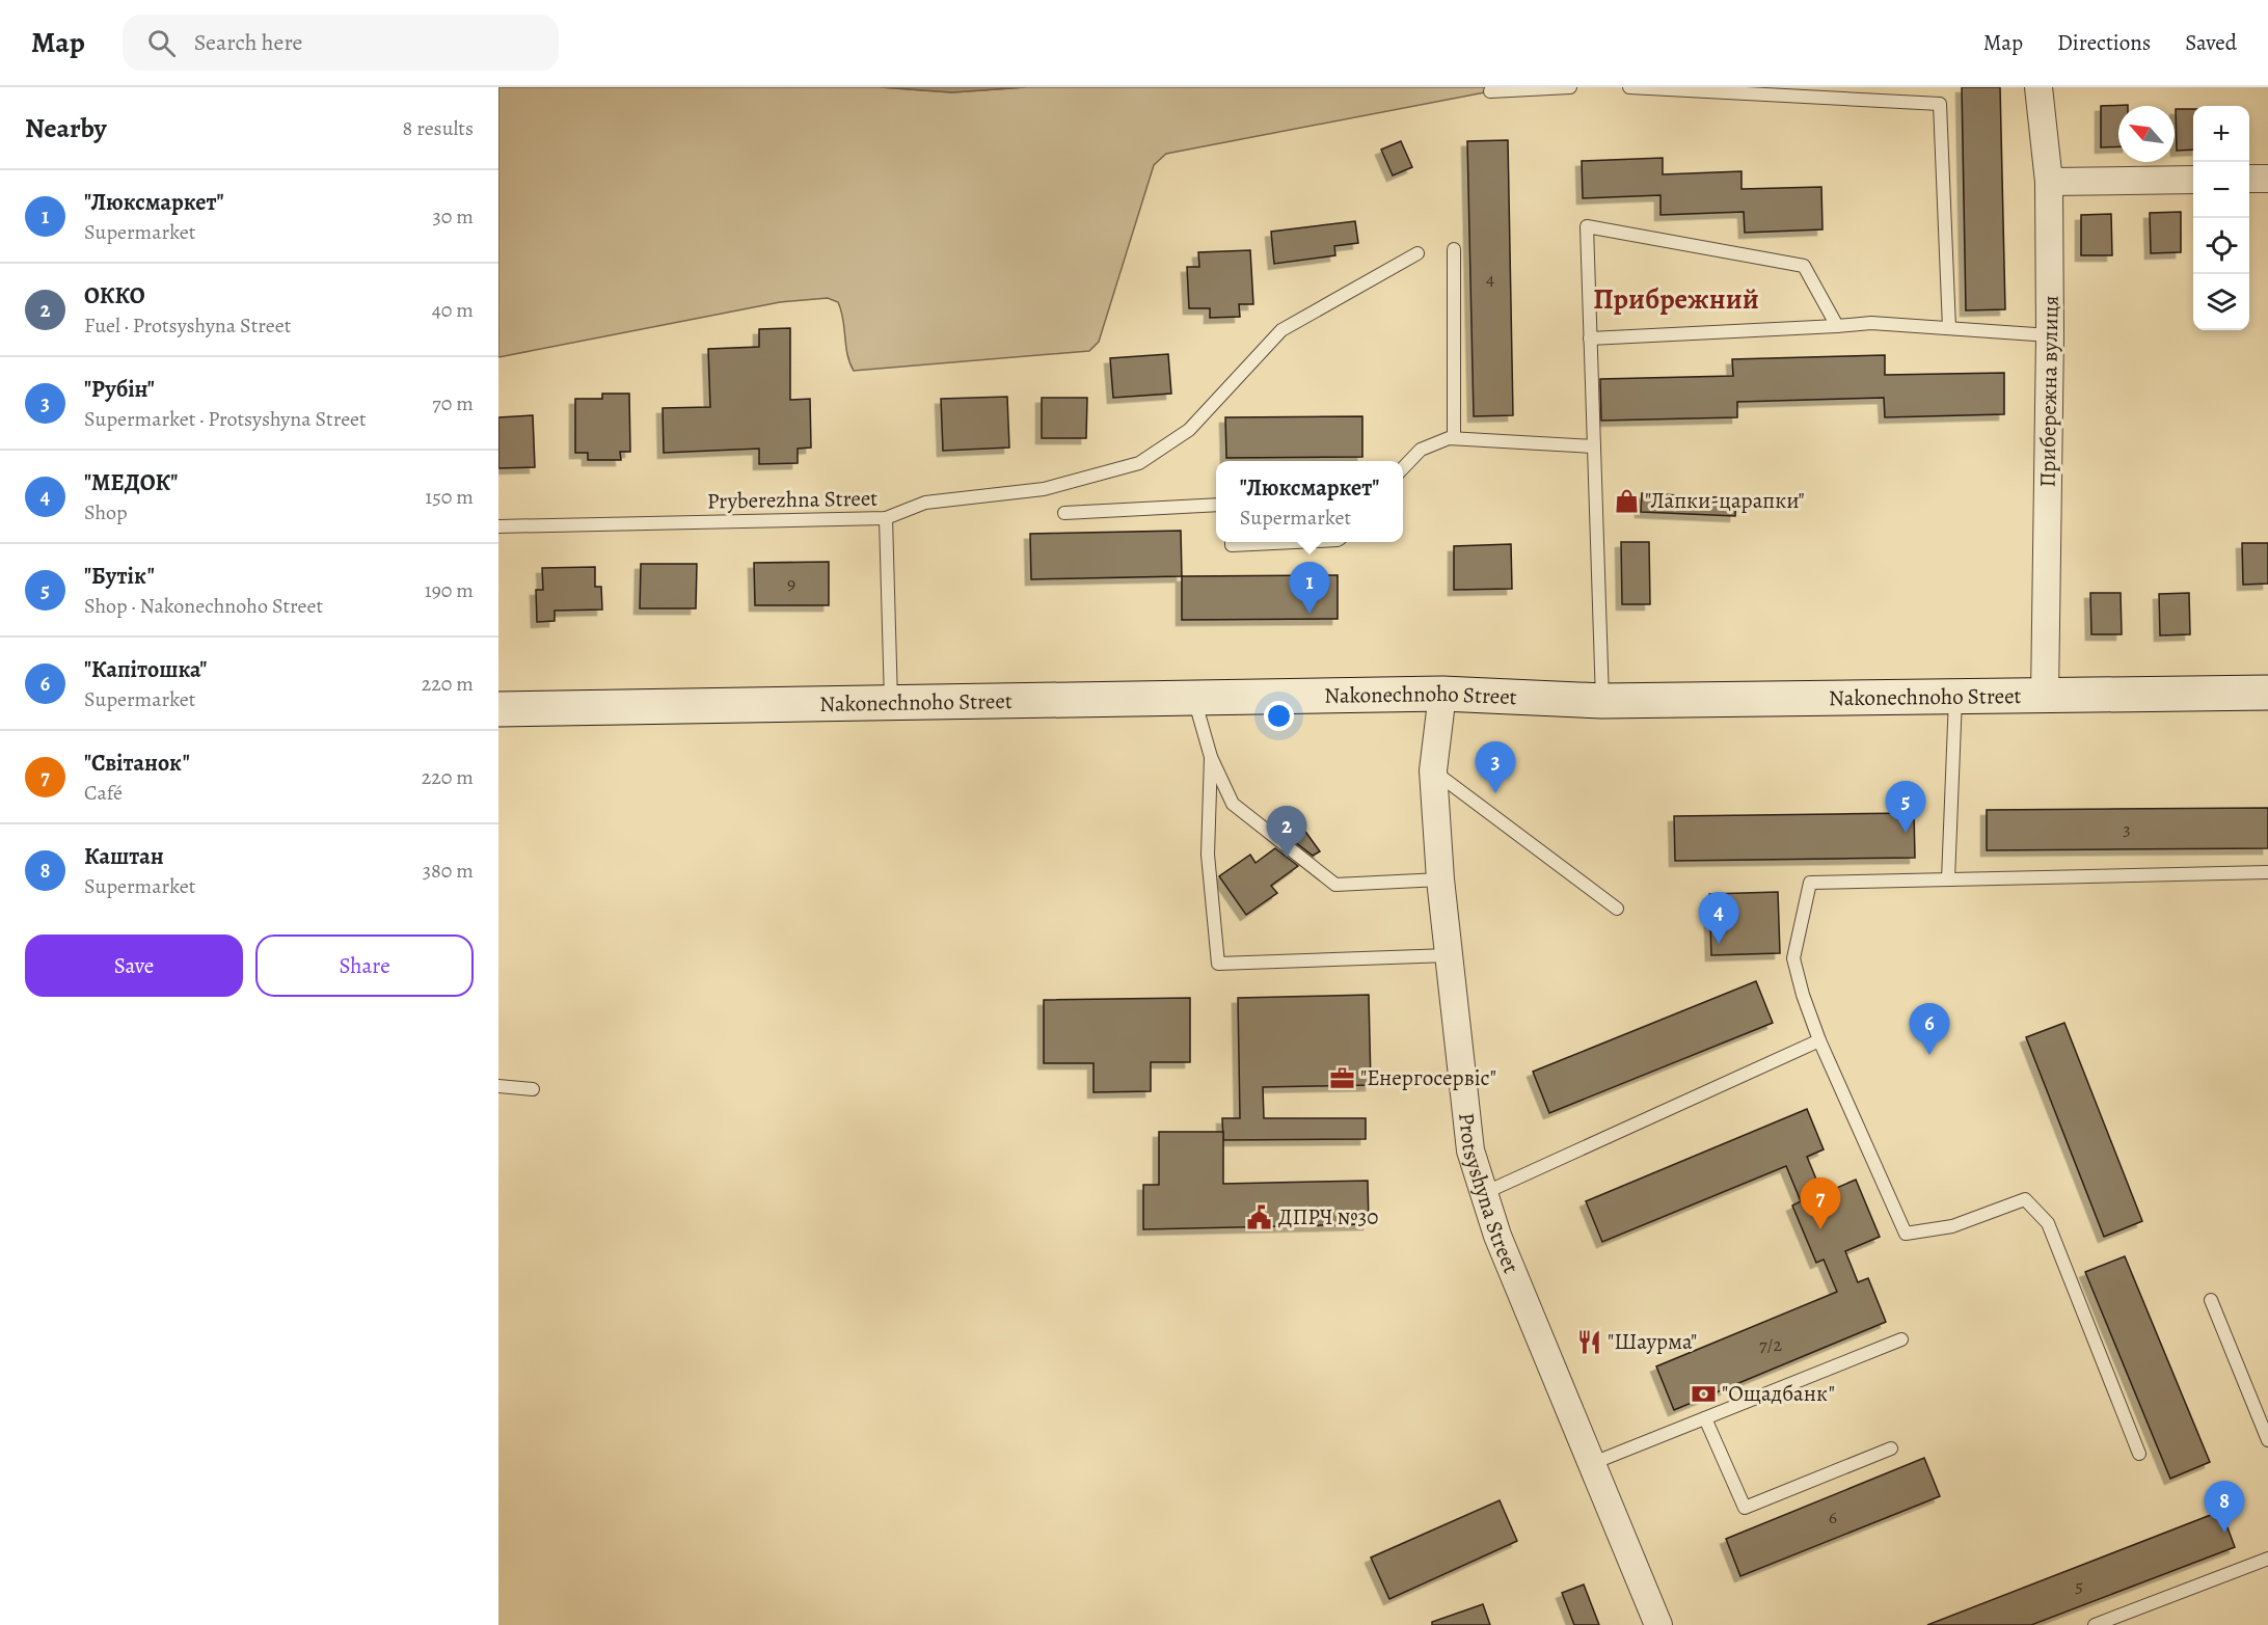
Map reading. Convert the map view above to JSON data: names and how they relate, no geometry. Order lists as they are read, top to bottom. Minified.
{"streets":{"street":["Прибережна вулиця","Nakonechnoho Street","Protsyshyna Street"],"lane":["Pryberezhna Street"]},"crossings":[["Прибережна вулиця","Nakonechnoho Street"],["Nakonechnoho Street","Protsyshyna Street"]],"districts":["Прибрежний"],"places":{"shop":["\"Лапки-царапки\""],"office":["\"Енергосервіс\""],"public building":["ДПРЧ №30"],"restaurant":["\"Шаурма\""],"bank":["\"Ощадбанк\""]},"house_numbers":["4","9","3","7/2","6","5"],"north":"top left","page":{"header":"Map","search":"Search here","nav":["Map","Directions","Saved"],"heading":["Nearby","8 results"],"map_buttons":["+","−"],"list":[{"mark":"1","name":"\"Люксмаркет\"","note":"Supermarket","value":"30 m"},{"mark":"2","name":"ОККО","note":"Fuel · Protsyshyna Street","value":"40 m"},{"mark":"3","name":"\"Рубін\"","note":"Supermarket · Protsyshyna Street","value":"70 m"},{"mark":"4","name":"\"МЕДОК\"","note":"Shop","value":"150 m"},{"mark":"5","name":"\"Бутік\"","note":"Shop · Nakonechnoho Street","value":"190 m"},{"mark":"6","name":"\"Капітошка\"","note":"Supermarket","value":"220 m"},{"mark":"7","name":"\"Світанок\"","note":"Café","value":"220 m"},{"mark":"8","name":"Каштан","note":"Supermarket","value":"380 m"}],"popup":["\"Люксмаркет\"","Supermarket"],"pins":["1","3","5","2","4","6","7","8"],"buttons":["Save","Share"]}}
